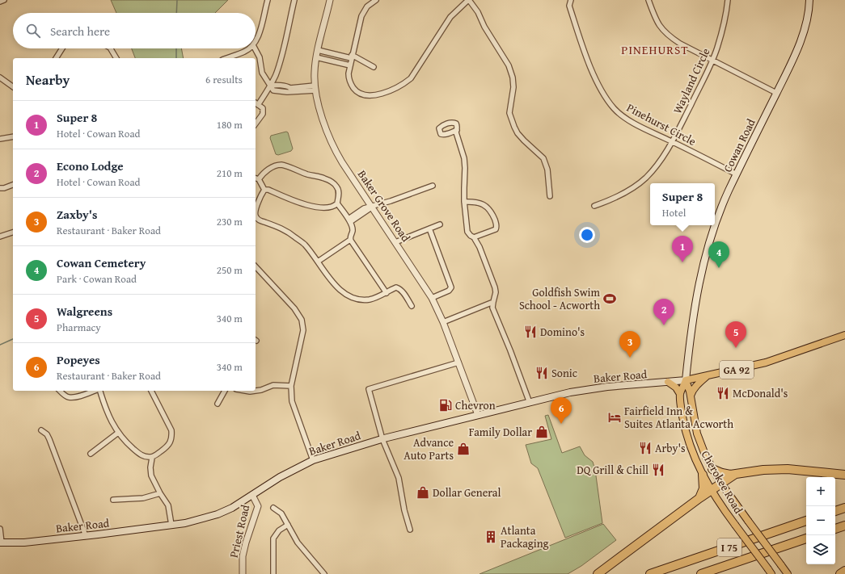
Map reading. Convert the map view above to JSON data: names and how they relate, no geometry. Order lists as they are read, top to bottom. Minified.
{"streets":{"highway":["I 75"],"main road":["Cowan Road","GA 92","Baker Road","Cherokee Road"],"street":["Wayland Circle","Pinehurst Circle","Baker Grove Road","Priest Road"]},"crossings":[["Wayland Circle","Pinehurst Circle"],["Pinehurst Circle","Cowan Road"],["Cowan Road","GA 92"],["Cowan Road","Baker Road"],["Cowan Road","Cherokee Road"],["Baker Grove Road","Baker Road"],["GA 92","Baker Road"],["GA 92","Cherokee Road"],["Baker Road","Cherokee Road"],["Baker Road","Priest Road"]],"districts":["PINEHURST"],"places":{"sports":["Goldfish Swim School - Acworth"],"restaurant":["Domino's","Sonic","McDonald's","Arby's","DQ Grill & Chill"],"fuel station":["Chevron"],"hotel":["Fairfield Inn & Suites Atlanta Acworth"],"shop":["Family Dollar","Advance Auto Parts","Dollar General"],"building":["Atlanta Packaging"]},"page":{"search":"Search here","heading":["Nearby","6 results"],"list":[{"mark":"1","name":"Super 8","note":"Hotel · Cowan Road","value":"180 m"},{"mark":"2","name":"Econo Lodge","note":"Hotel · Cowan Road","value":"210 m"},{"mark":"3","name":"Zaxby's","note":"Restaurant · Baker Road","value":"230 m"},{"mark":"4","name":"Cowan Cemetery","note":"Park · Cowan Road","value":"250 m"},{"mark":"5","name":"Walgreens","note":"Pharmacy","value":"340 m"},{"mark":"6","name":"Popeyes","note":"Restaurant · Baker Road","value":"340 m"}],"popup":["Super 8","Hotel"],"pins":["1","4","2","5","3","6"],"map_buttons":["+","−"]}}
